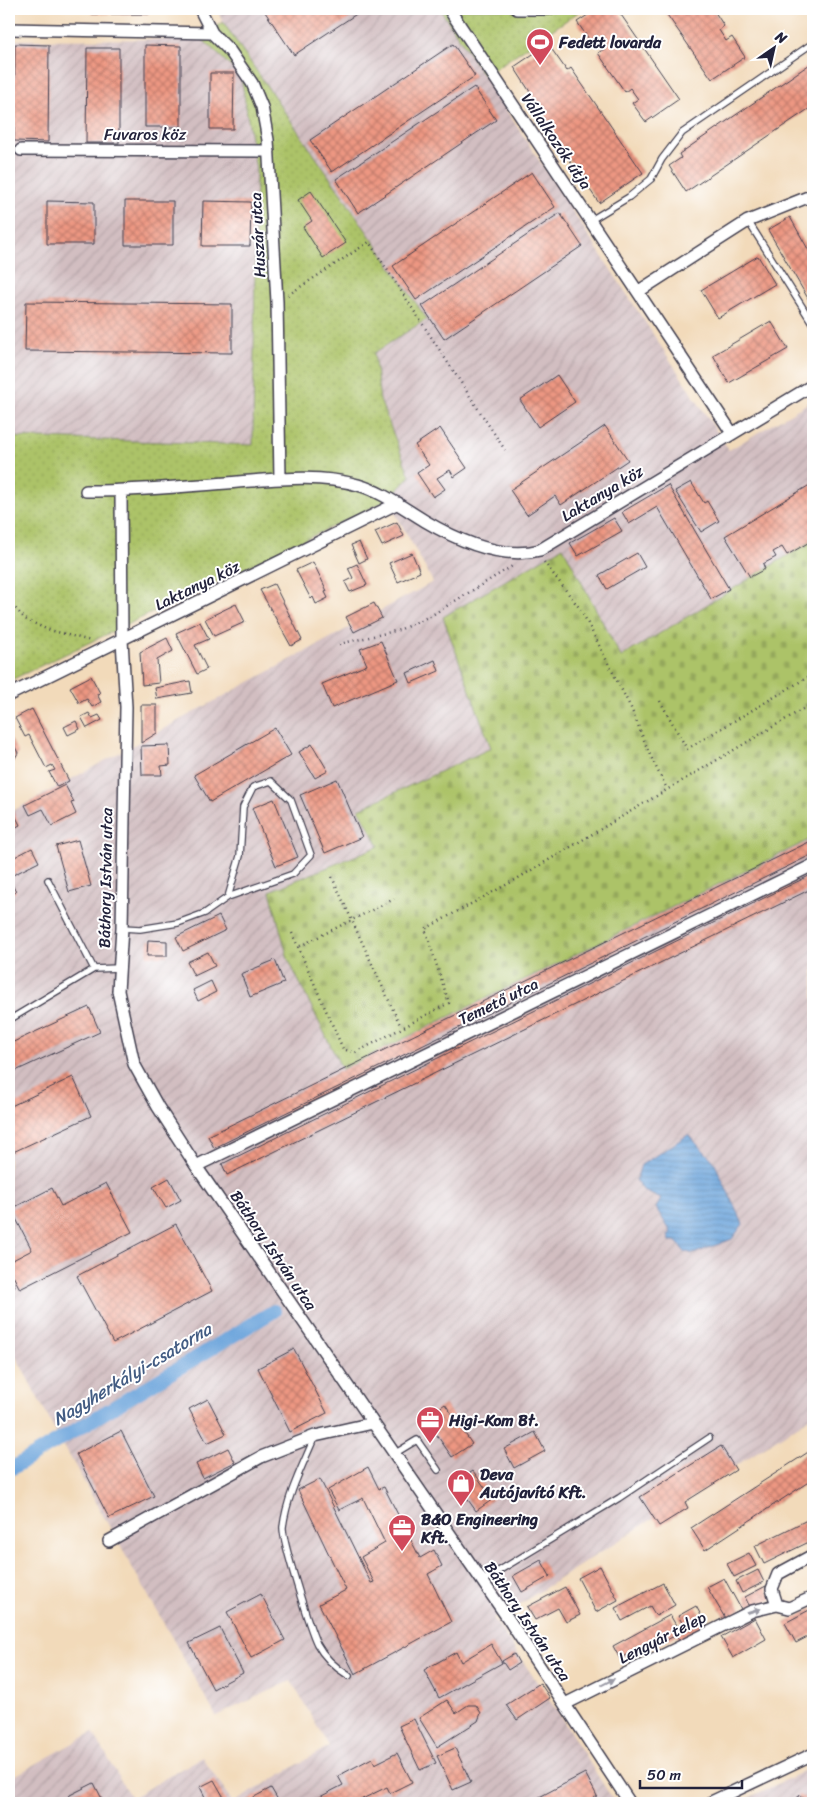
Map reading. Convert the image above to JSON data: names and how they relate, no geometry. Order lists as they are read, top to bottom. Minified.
{"streets":{"street":["Fuvaros köz","Vállalkozók útja","Huszár utca","Laktanya köz","Báthory István utca","Temető utca","Lengyár telep"]},"crossings":[["Fuvaros köz","Huszár utca"],["Vállalkozók útja","Laktanya köz"],["Huszár utca","Laktanya köz"],["Laktanya köz","Báthory István utca"],["Báthory István utca","Temető utca"],["Báthory István utca","Lengyár telep"]],"one_way":["Lengyár telep"],"water":["Nagyherkályi-csatorna"],"places":{"sports":["Fedett lovarda"],"office":["Higi-Kom Bt.","B&O Engineering Kft."],"shop":["Deva Autójavító Kft."]},"scale_bar":"50 m","north":"top right"}
